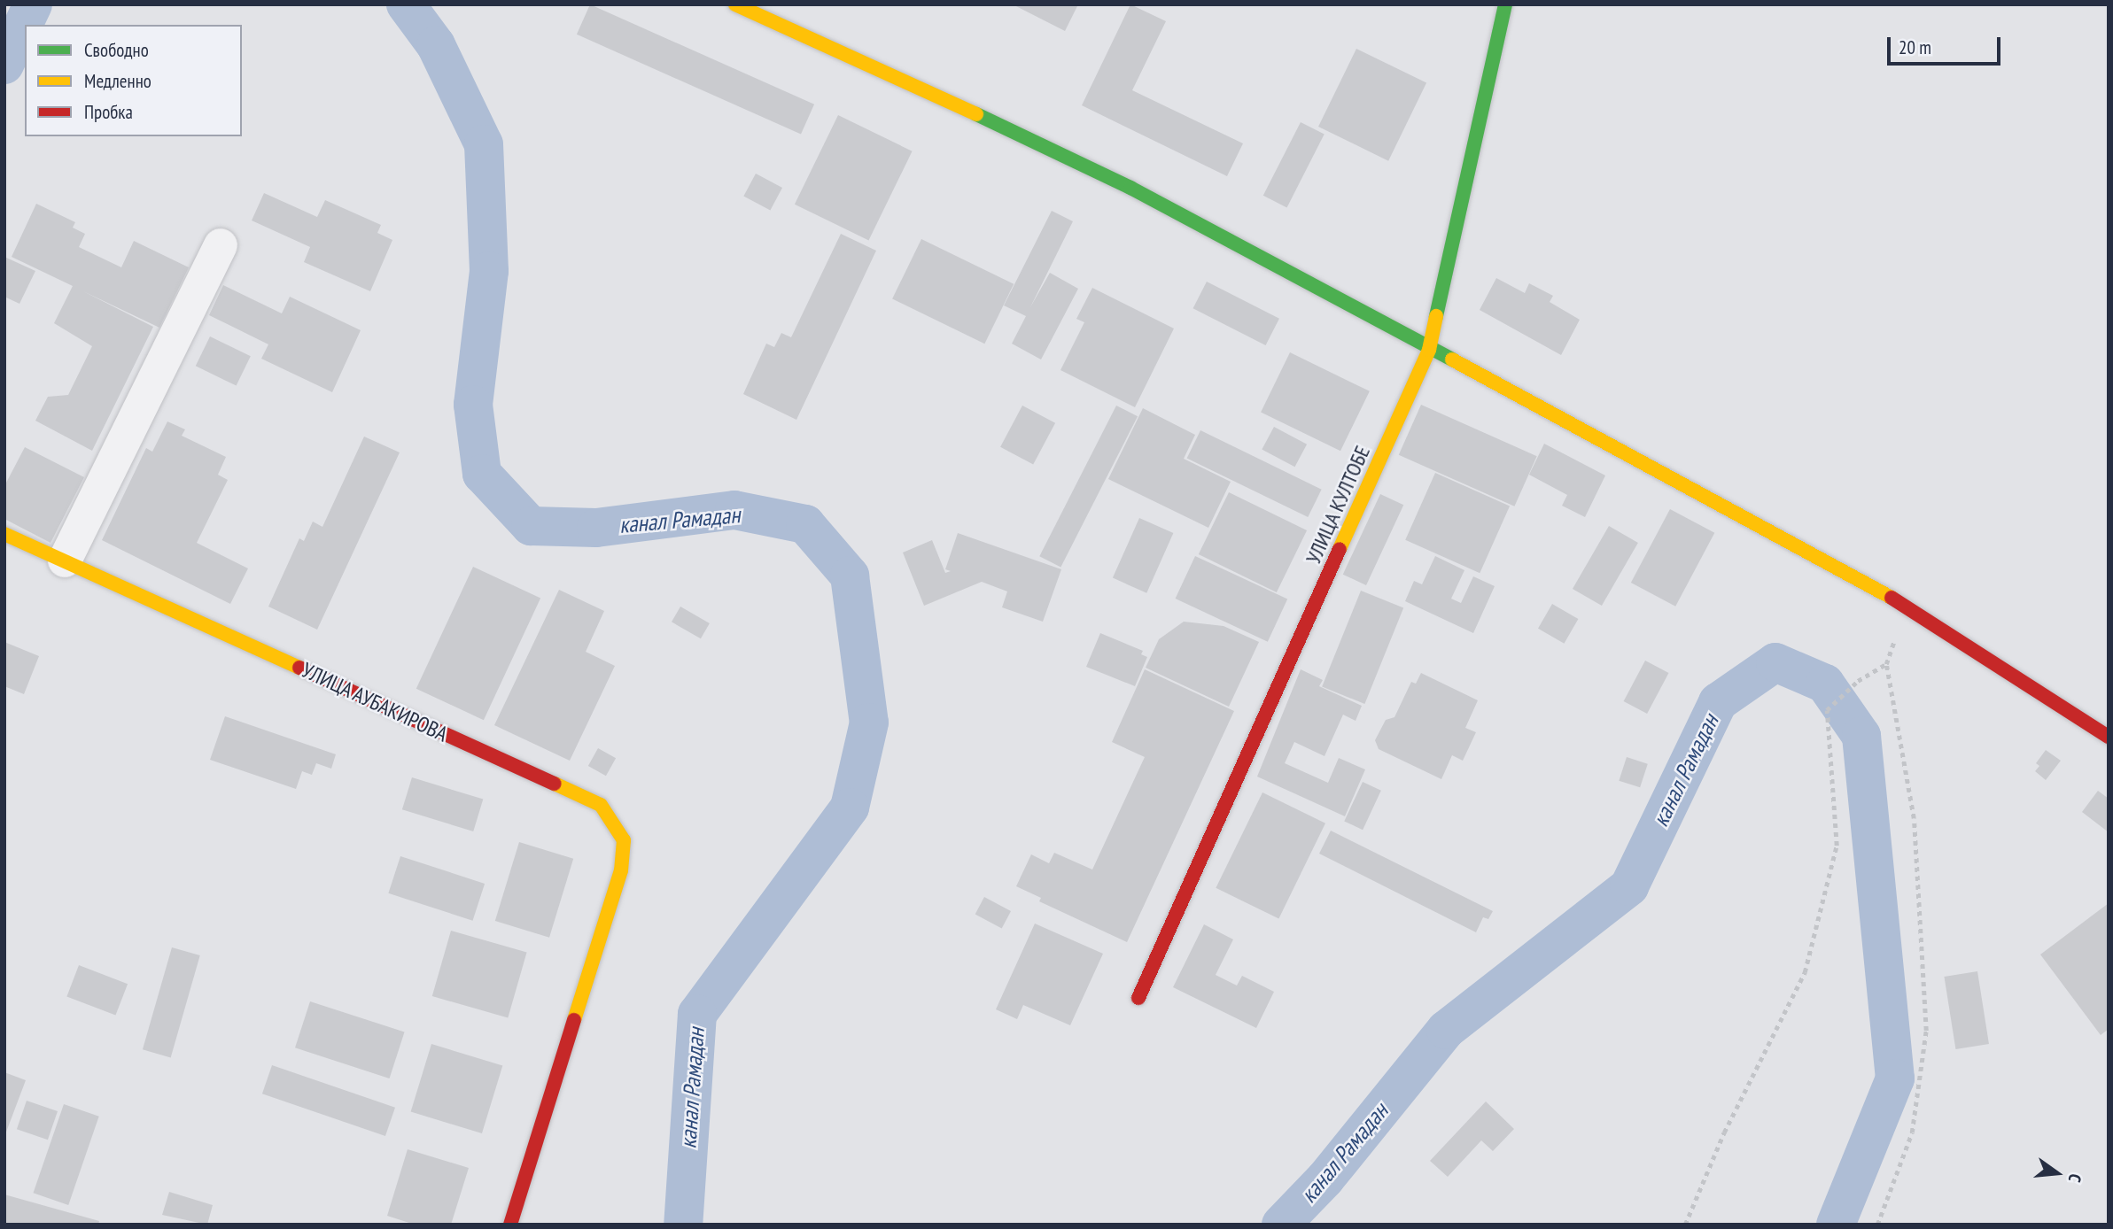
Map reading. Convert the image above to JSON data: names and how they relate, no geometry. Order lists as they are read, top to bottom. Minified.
{"streets":{"street":["УЛИЦА КУЛТОБЕ","УЛИЦА АУБАКИРОВА"]},"water":["канал Рамадан"],"legend":["Свободно","Медленно","Пробка"],"scale_bar":"20 m","north":"right"}
